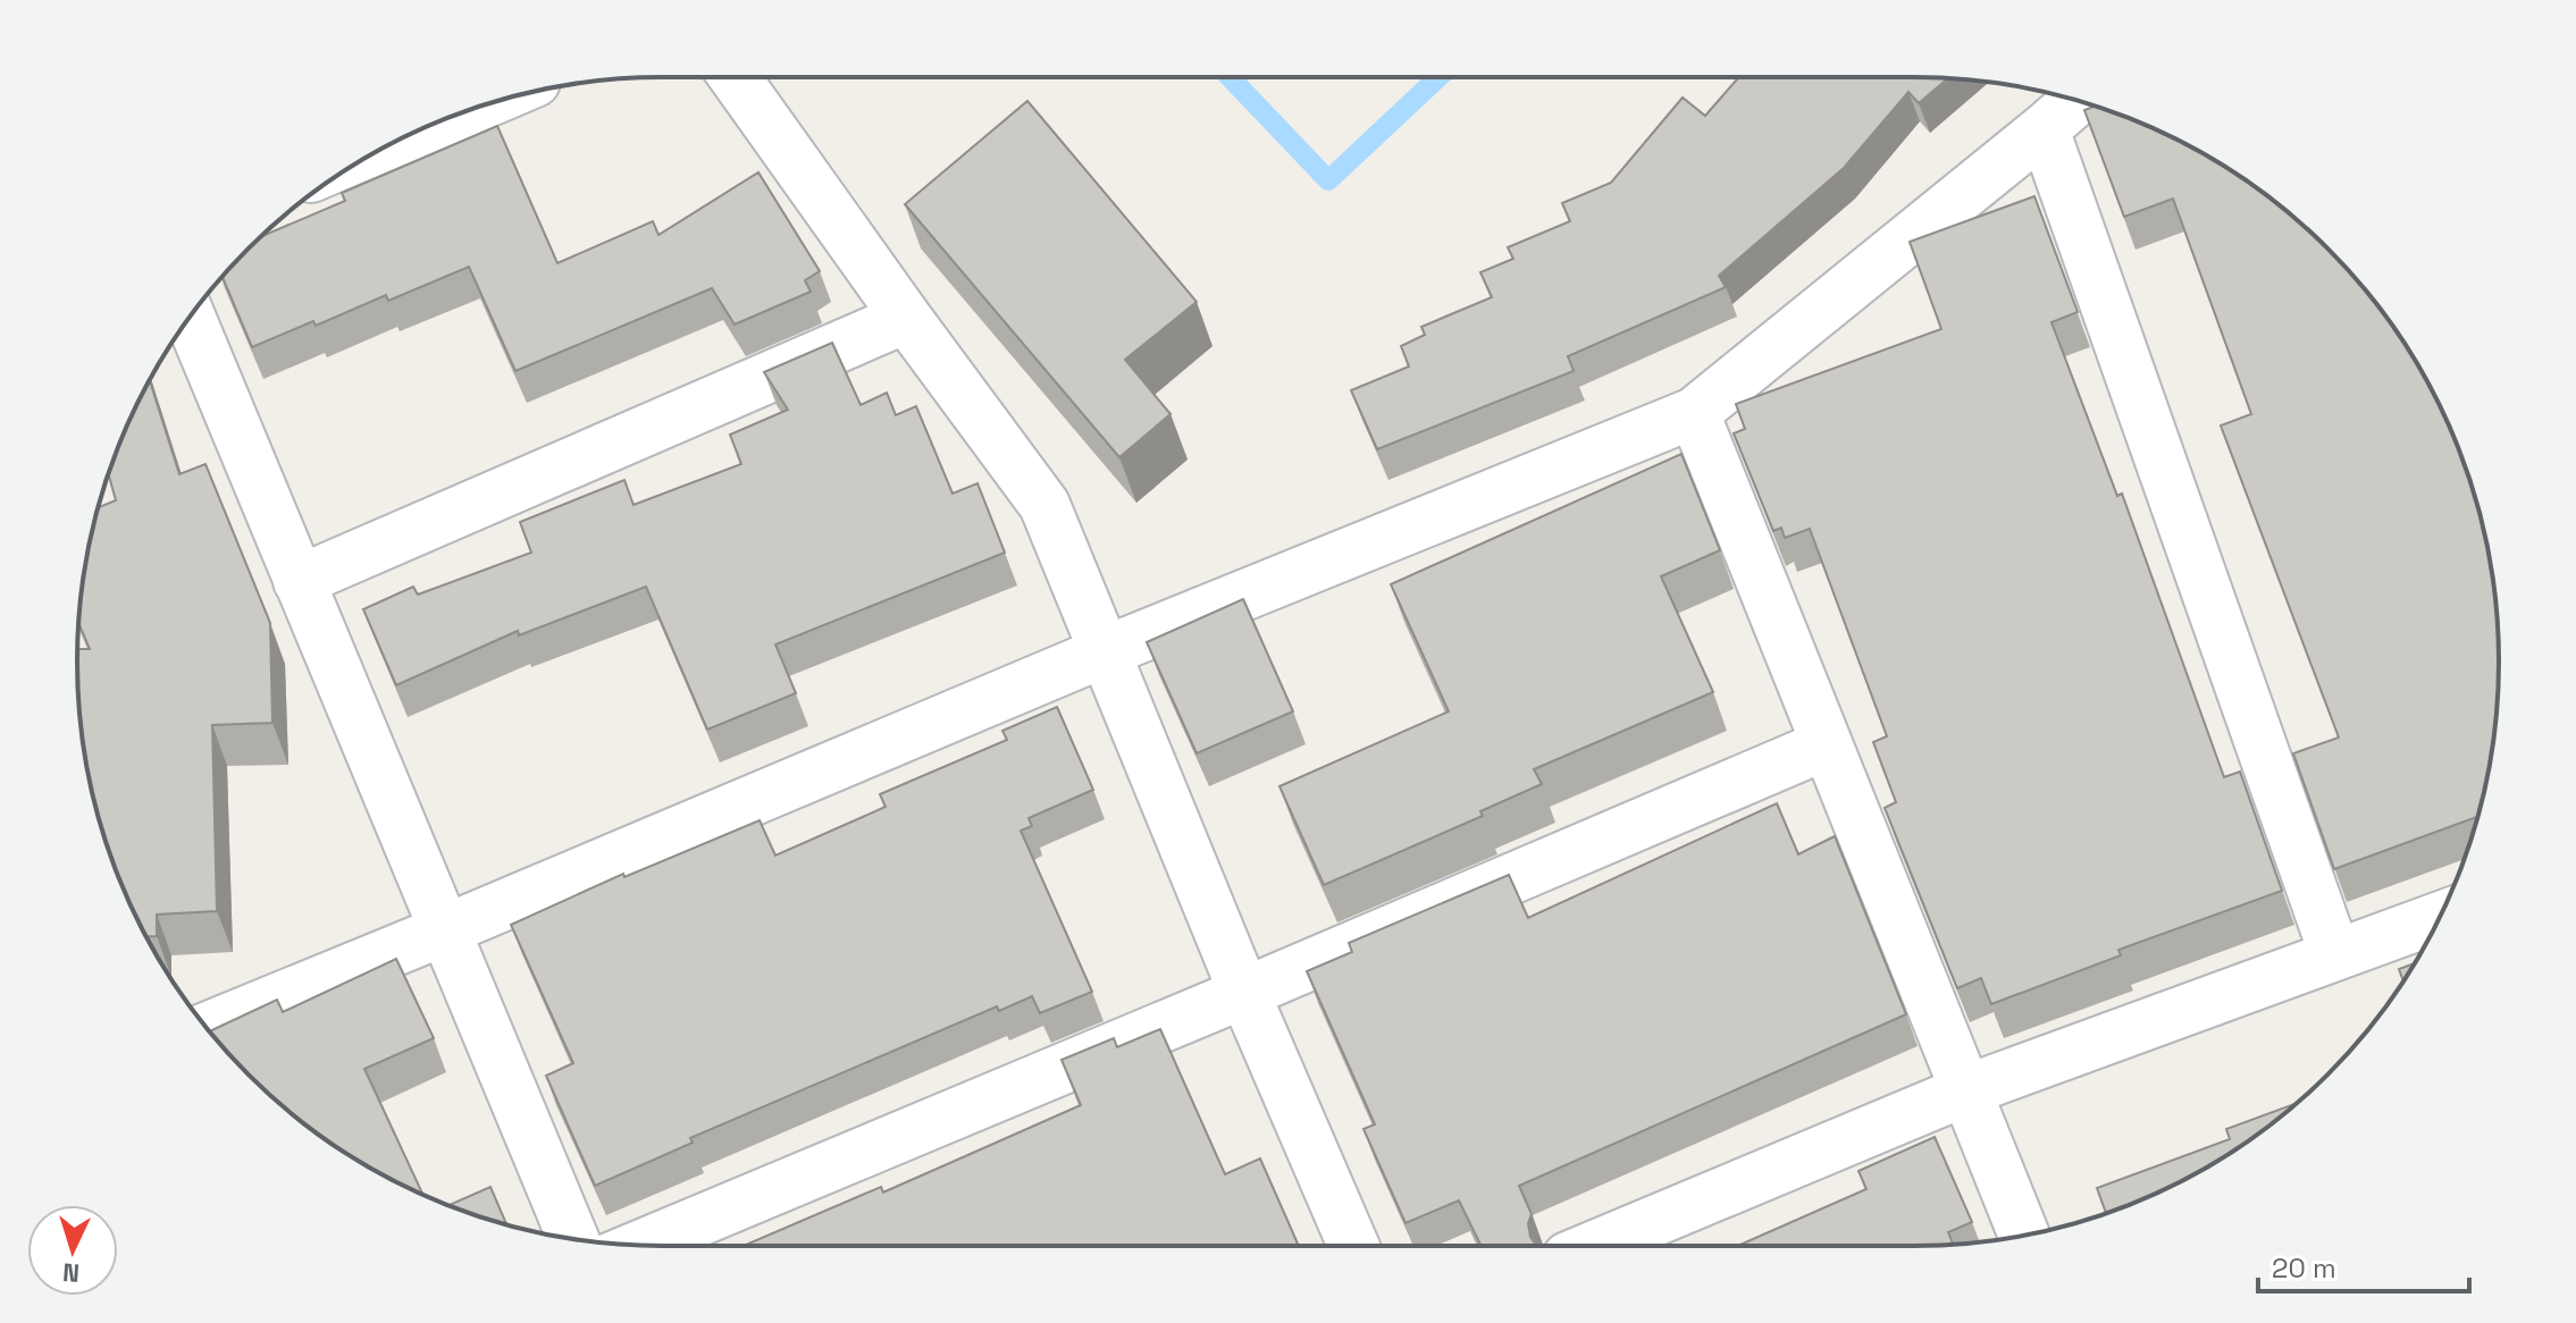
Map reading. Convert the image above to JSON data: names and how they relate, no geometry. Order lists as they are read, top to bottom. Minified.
{"scale_bar":"20 m","north":"bottom"}
